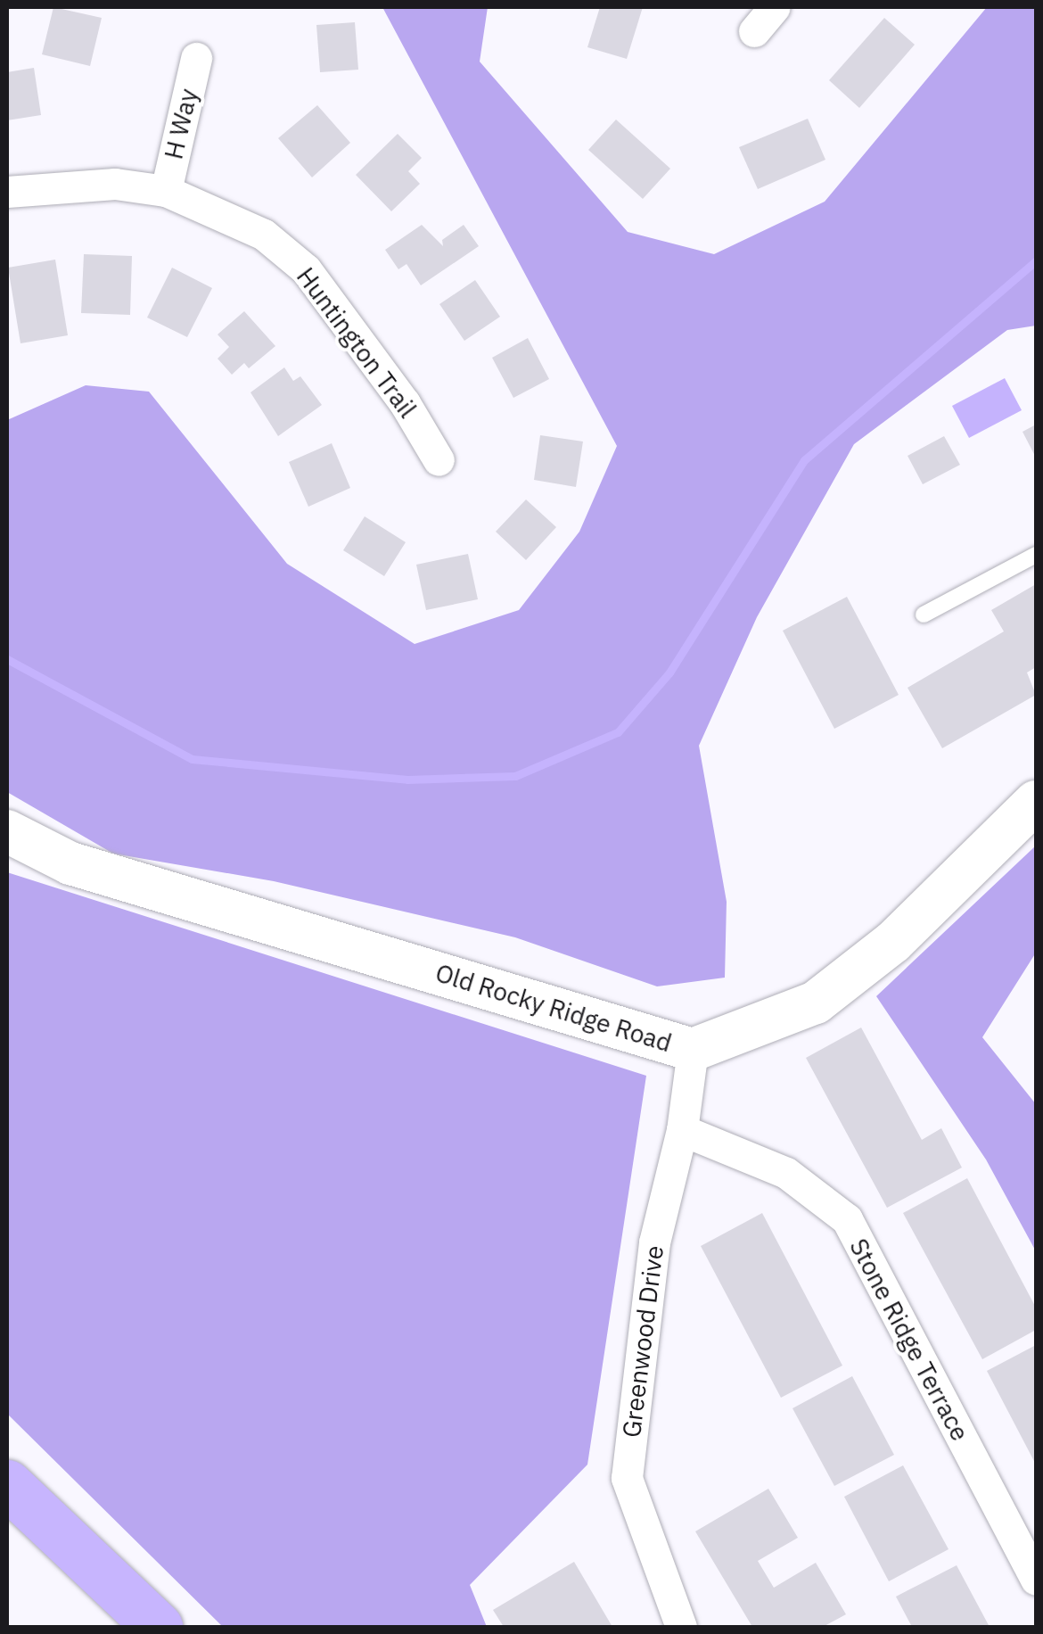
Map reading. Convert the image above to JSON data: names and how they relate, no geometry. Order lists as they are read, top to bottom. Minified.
{"streets":{"street":["H Way","Huntington Trail","Old Rocky Ridge Road","Stone Ridge Terrace","Greenwood Drive"]},"crossings":[["H Way","Huntington Trail"],["Old Rocky Ridge Road","Greenwood Drive"],["Stone Ridge Terrace","Greenwood Drive"]]}
